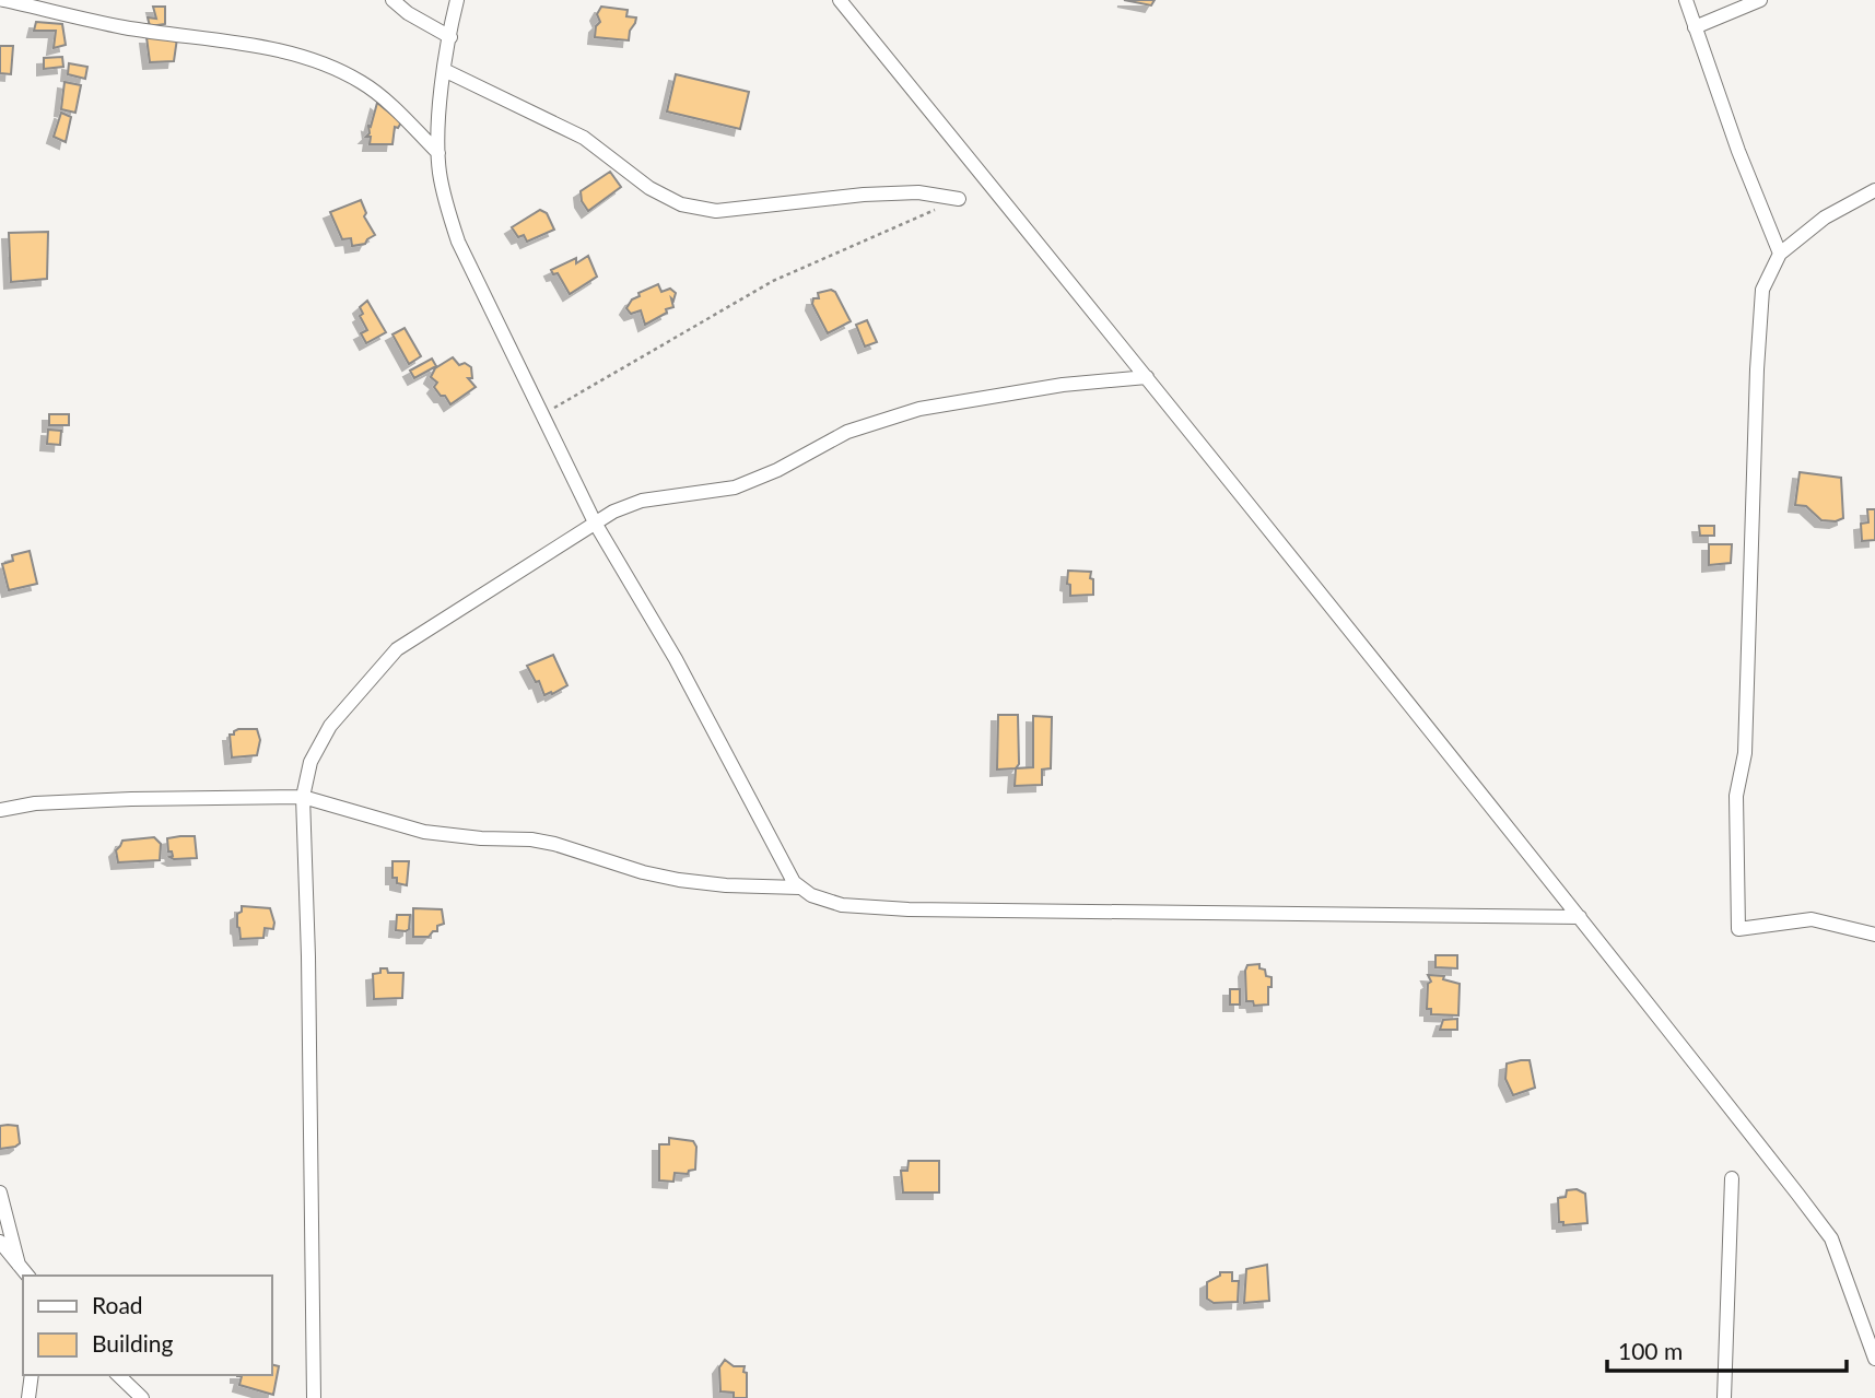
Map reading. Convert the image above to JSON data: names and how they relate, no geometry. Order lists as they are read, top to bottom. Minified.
{"legend":["Road","Building"],"scale_bar":"100 m"}
